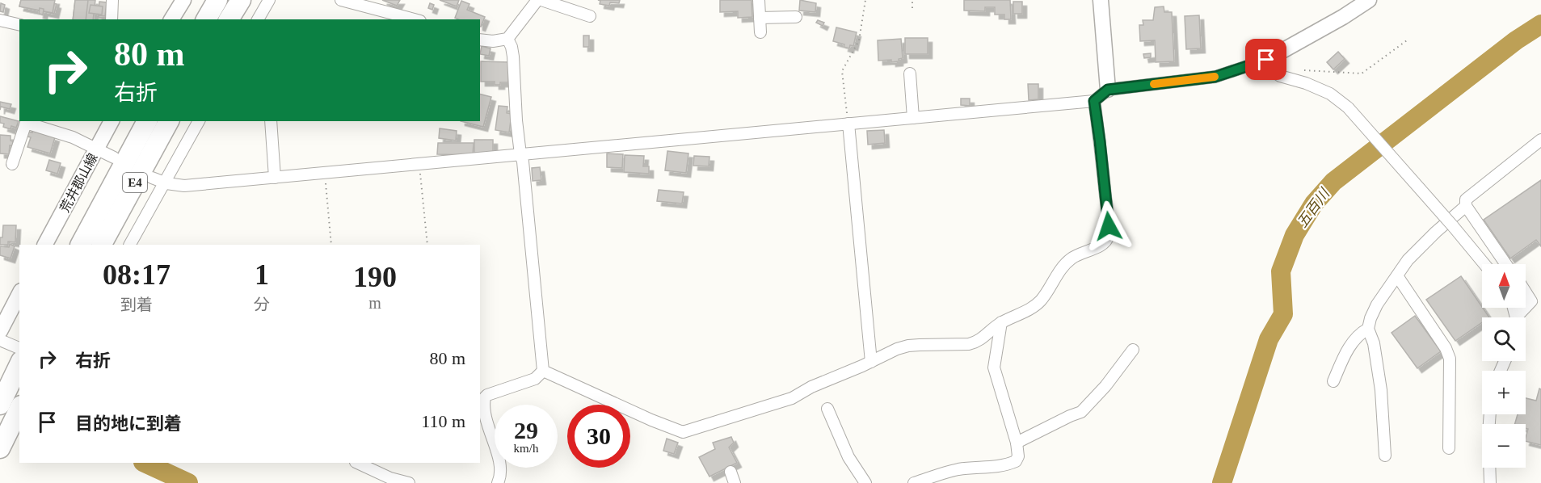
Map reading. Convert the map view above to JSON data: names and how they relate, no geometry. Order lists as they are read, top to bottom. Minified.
{"streets":{"highway":["E4"],"street":["荒井郡山線"]},"water":["五百川"],"north":"top","page":{"turn":["80 m","右折"],"eta":["08:17","到着","1","分","190","m"],"map_buttons":["+","−"],"list":[{"name":"右折","value":"80 m"},{"name":"目的地に到着","value":"110 m"}],"speed":"29 km/h","limit":"30"}}
